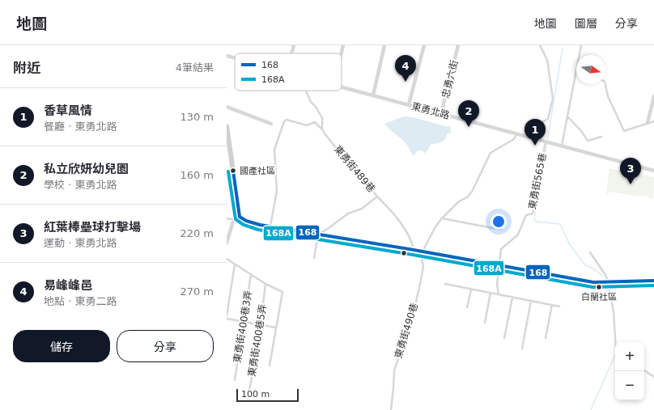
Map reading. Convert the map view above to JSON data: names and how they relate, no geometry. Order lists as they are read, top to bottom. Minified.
{"streets":{"street":["忠勇六街","東勇北路"],"lane":["東勇街489巷","東勇街565巷","東勇街400巷3弄","東勇街490巷","東勇街400巷5弄"]},"crossings":[["忠勇六街","東勇北路"],["東勇北路","東勇街565巷"]],"places":["國產社區","白蘭社區"],"lines":["transit line 168","transit line 168A"],"legend":["168","168A"],"scale_bar":"100 m","north":"right","page":{"header":"地圖","nav":["地圖","圖層","分享"],"heading":["附近","4筆結果"],"pins":["4","2","1","3"],"list":[{"mark":"1","name":"香草風情","note":"餐廳 · 東勇北路","value":"130 m"},{"mark":"2","name":"私立欣妍幼兒園","note":"學校 · 東勇北路","value":"160 m"},{"mark":"3","name":"紅葉棒壘球打擊場","note":"運動 · 東勇北路","value":"220 m"},{"mark":"4","name":"易峰峰邑","note":"地點 · 東勇二路","value":"270 m"}],"buttons":["儲存","分享"],"map_buttons":["+","−"],"scale":"100 m"}}
